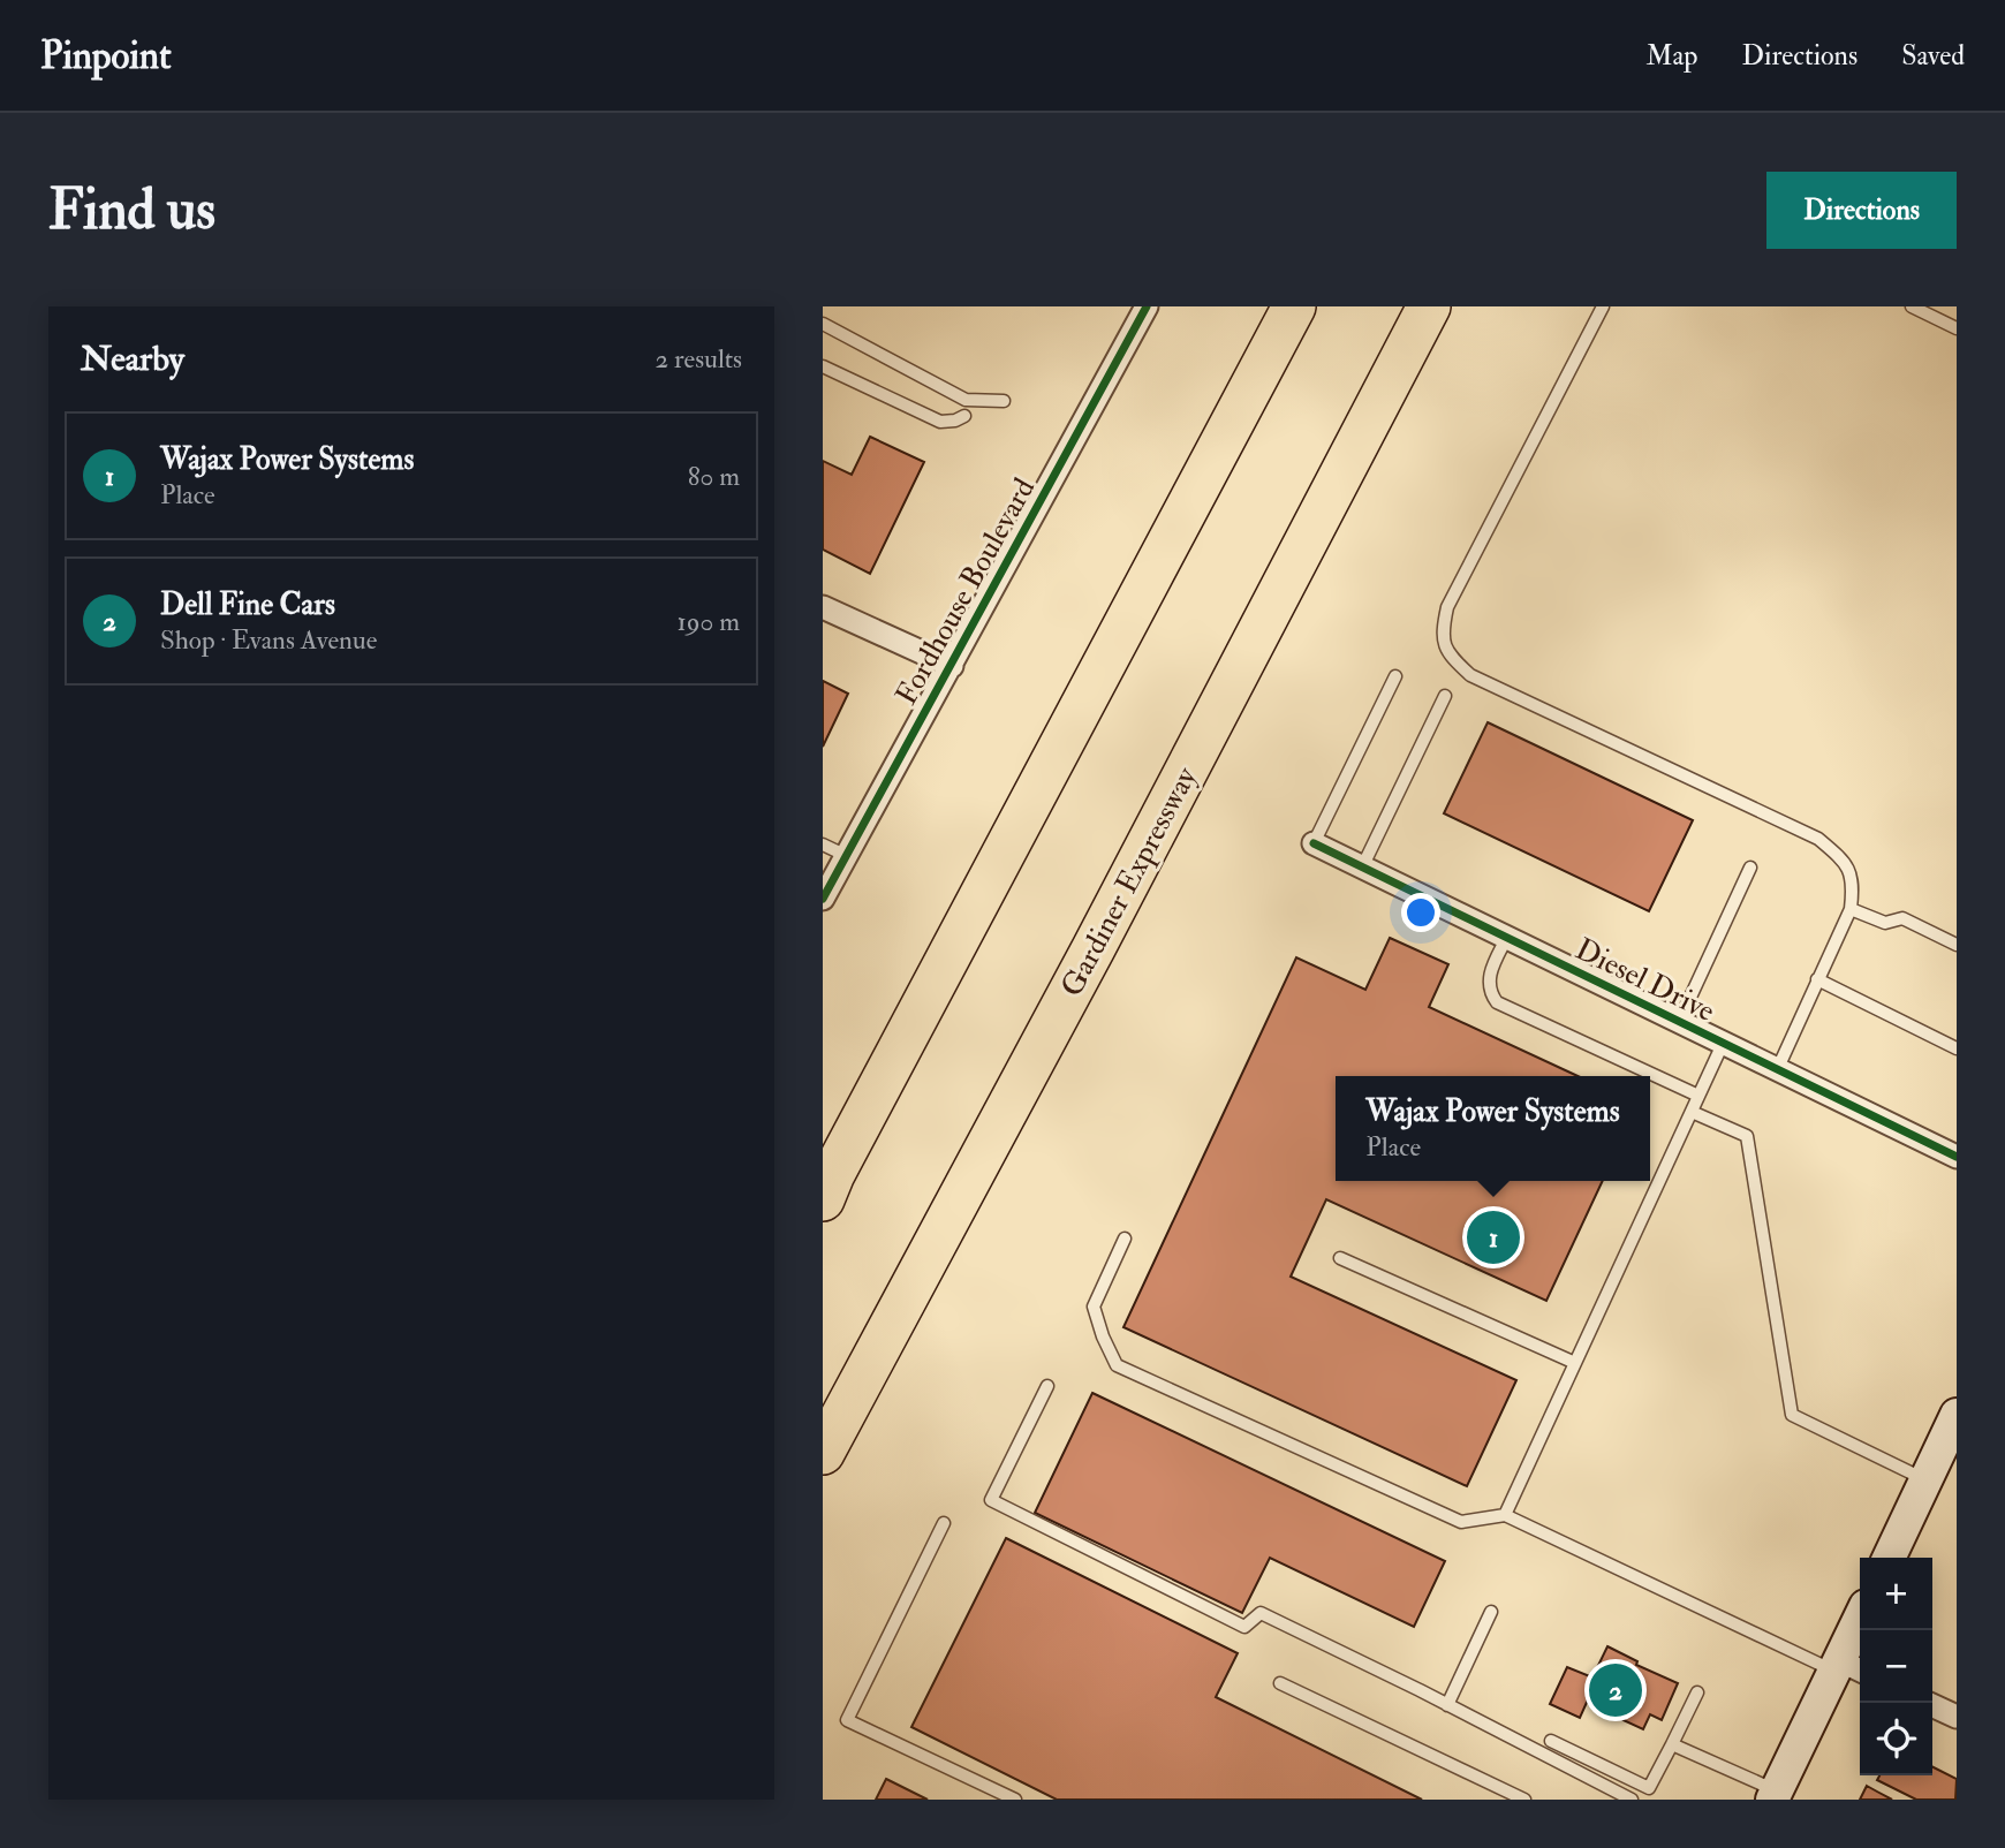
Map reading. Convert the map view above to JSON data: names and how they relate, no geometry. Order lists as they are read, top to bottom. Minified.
{"streets":{"highway":["Gardiner Expressway"],"street":["Fordhouse Boulevard","Diesel Drive"]},"page":{"header":"Pinpoint","nav":["Map","Directions","Saved"],"buttons":"Directions","title":"Find us","heading":["Nearby","2 results"],"list":[{"mark":"1","name":"Wajax Power Systems","note":"Place","value":"80 m"},{"mark":"2","name":"Dell Fine Cars","note":"Shop · Evans Avenue","value":"190 m"}],"popup":["Wajax Power Systems","Place"],"pins":["1","2"],"map_buttons":["+","−"]}}
